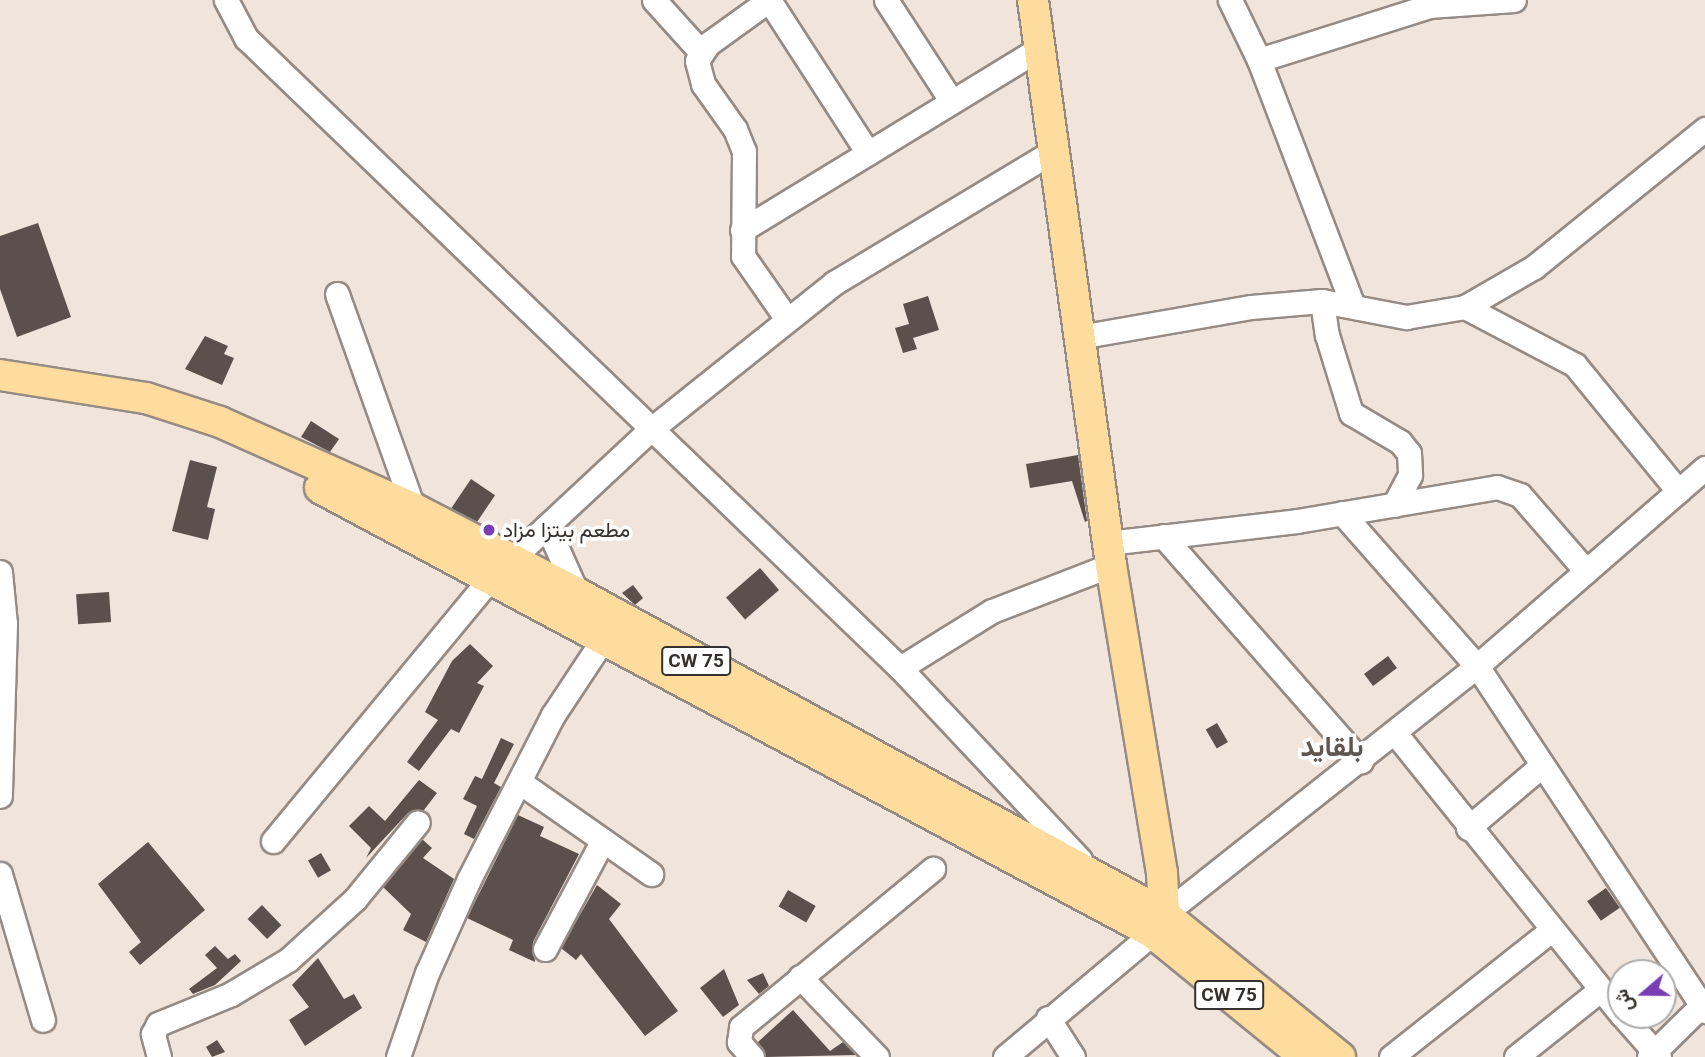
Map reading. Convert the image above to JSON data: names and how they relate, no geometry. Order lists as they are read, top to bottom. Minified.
{"streets":{"main road":["CW 75"]},"districts":["بلقايد"],"places":["مطعم بيتزا مزاد"],"north":"left"}
